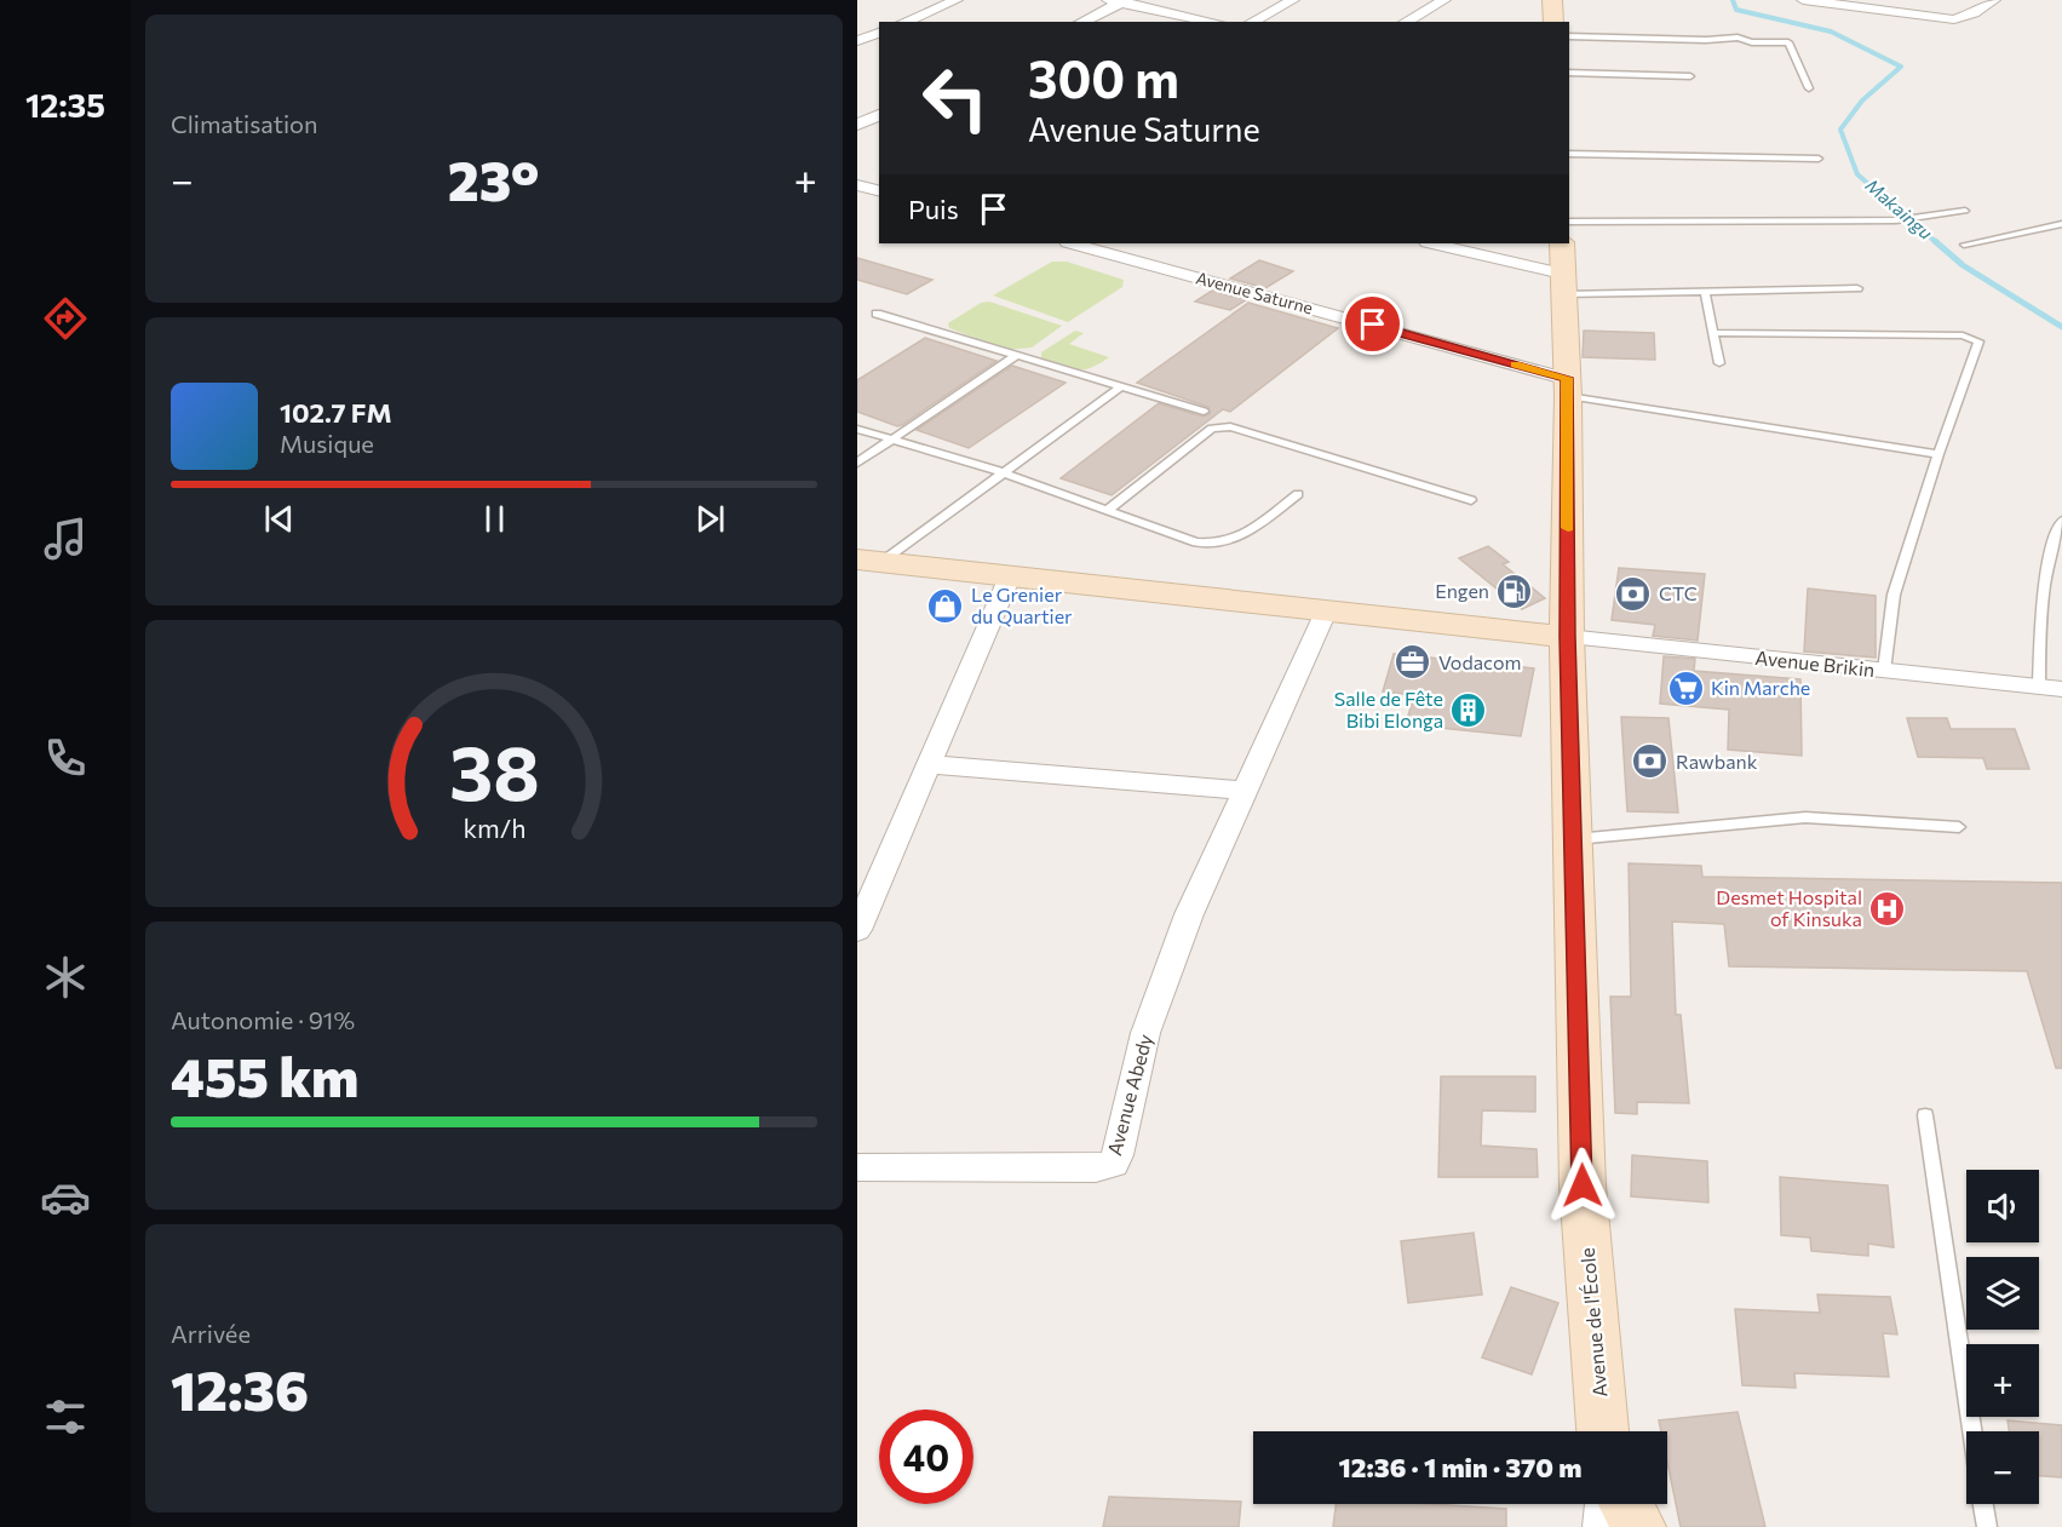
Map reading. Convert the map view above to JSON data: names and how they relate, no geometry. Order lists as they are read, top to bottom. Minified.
{"streets":{"main road":["Avenue de l'École"],"street":["Avenue Saturne","Avenue Brikin","Avenue Abedy"]},"crossings":[["Avenue Saturne","Avenue de l'École"],["Avenue Brikin","Avenue de l'École"]],"water":["Makaingu"],"places":{"fuel station":["Engen"],"bank":["CTC","Rawbank"],"shop":["Le Grenier du Quartier"],"office":["Vodacom"],"supermarket":["Kin Marche"],"building":["Salle de Fête Bibi Elonga"],"hospital":["Desmet Hospital of Kinsuka"]},"page":{"tabs":"12:35","tile":["Climatisation",["Autonomie · 91%","455 km"],["Arrivée","12:36"]],"turn":["300 m","Avenue Saturne"],"heat":["−","23°","+"],"then":"Puis","song":["102.7 FM","Musique"],"map_buttons":["+","−"],"limit":"40","trip":"12:36 · 1 min · 370 m","gauge":["38","km/h"]}}
